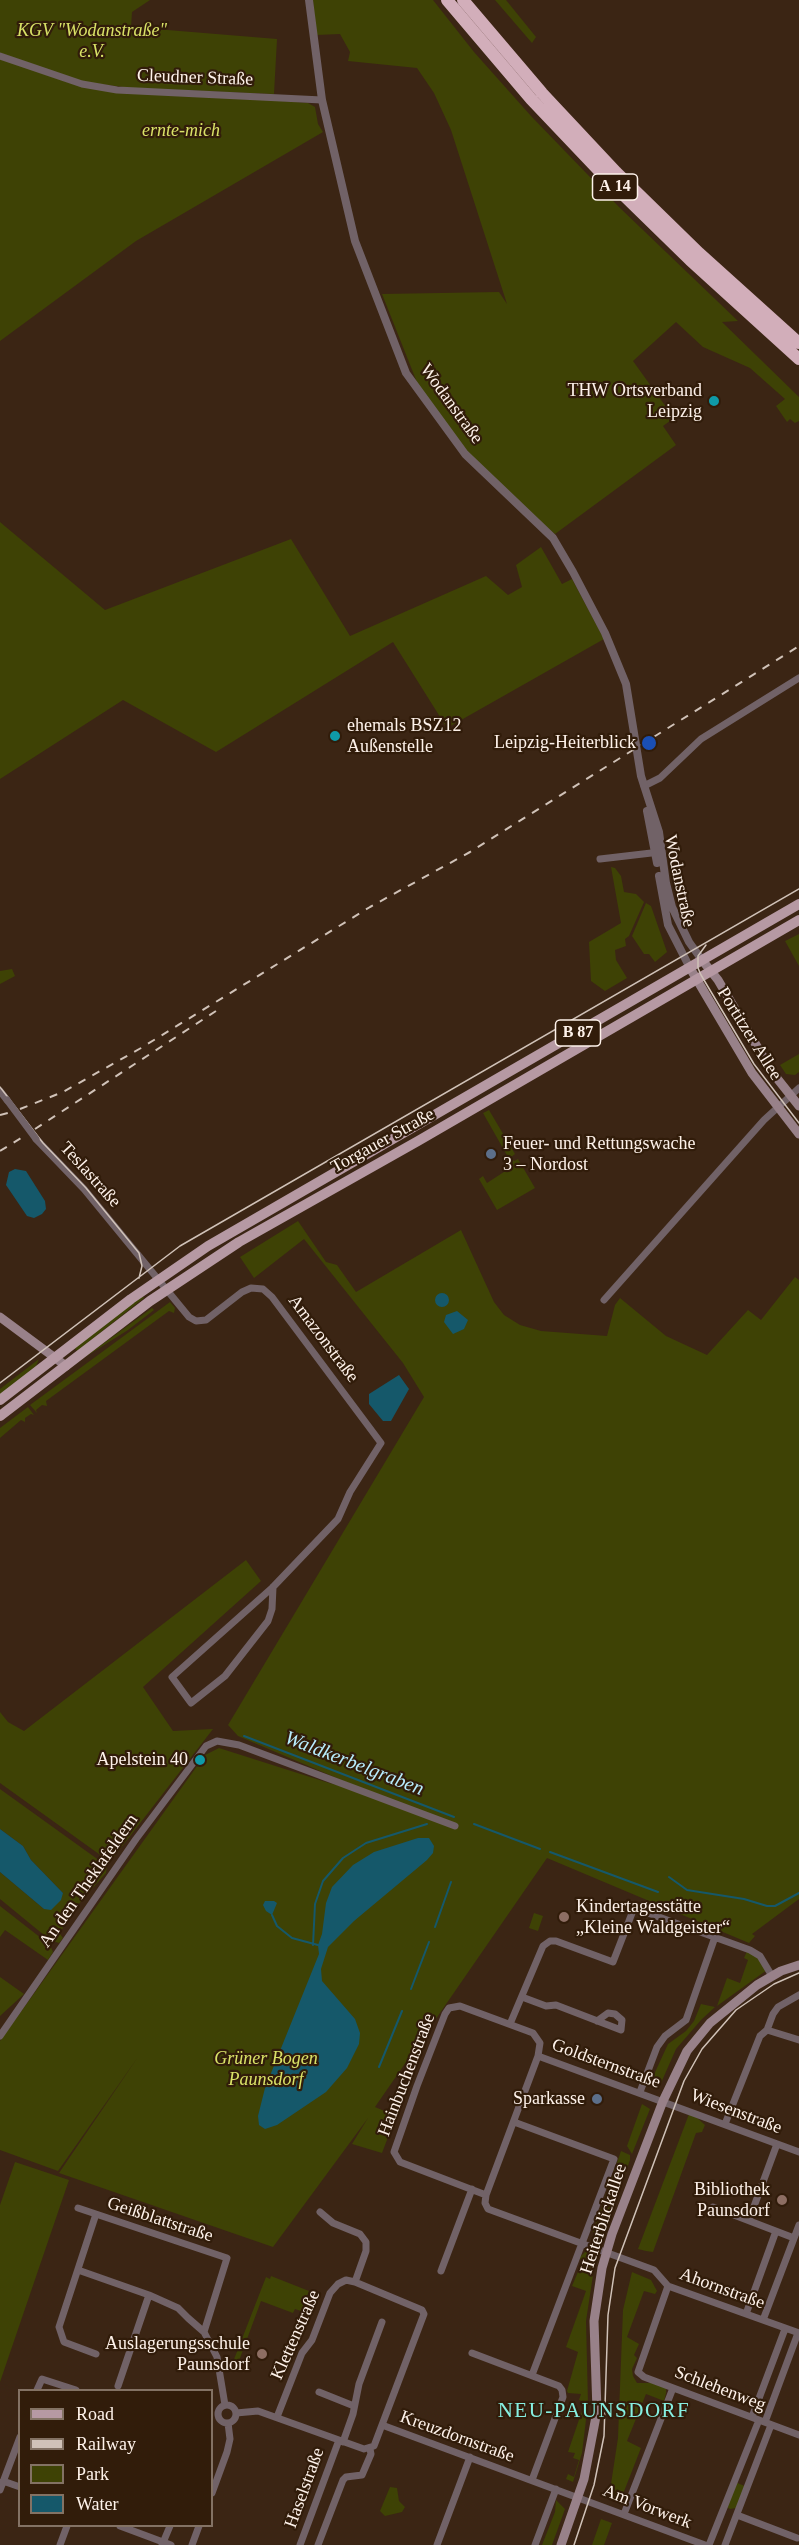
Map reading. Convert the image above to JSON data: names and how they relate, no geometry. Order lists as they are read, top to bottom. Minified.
{"streets":{"highway":["A 14"],"main road":["Wodanstraße","B 87","Portitzer Allee","Torgauer Straße","Heiterblickallee"],"street":["Cleudner Straße","Teslastraße","Amazonstraße","An den Theklafeldern","Goldsternstraße","Hainbuchenstraße","Wiesenstraße","Geißblattstraße","Ahornstraße","Klettenstraße","Schlehenweg","Kreuzdornstraße","Haselstraße","Am Vorwerk"]},"crossings":[["Cleudner Straße","Wodanstraße"],["Wodanstraße","Portitzer Allee"],["Wodanstraße","Torgauer Straße"],["Portitzer Allee","Torgauer Straße"],["Torgauer Straße","Teslastraße"],["Torgauer Straße","Amazonstraße"],["Teslastraße","Amazonstraße"],["Goldsternstraße","Hainbuchenstraße"],["Goldsternstraße","Wiesenstraße"],["Goldsternstraße","Heiterblickallee"],["Wiesenstraße","Heiterblickallee"],["Heiterblickallee","Ahornstraße"],["Heiterblickallee","Kreuzdornstraße"],["Heiterblickallee","Am Vorwerk"],["Ahornstraße","Schlehenweg"],["Kreuzdornstraße","Haselstraße"],["Kreuzdornstraße","Am Vorwerk"]],"districts":["NEU-PAUNSDORF"],"water":["Waldkerbelgraben"],"parks":["KGV \"Wodanstraße\" e.V.","ernte-mich","Grüner Bogen Paunsdorf"],"places":["THW Ortsverband Leipzig","ehemals BSZ12 Außenstelle","Leipzig-Heiterblick","Feuer- und Rettungswache 3 – Nordost","Apelstein 40","Kindertagesstätte „Kleine Waldgeister“","Sparkasse","Bibliothek Paunsdorf","Auslagerungsschule Paunsdorf"],"legend":["Road","Railway","Park","Water"]}
